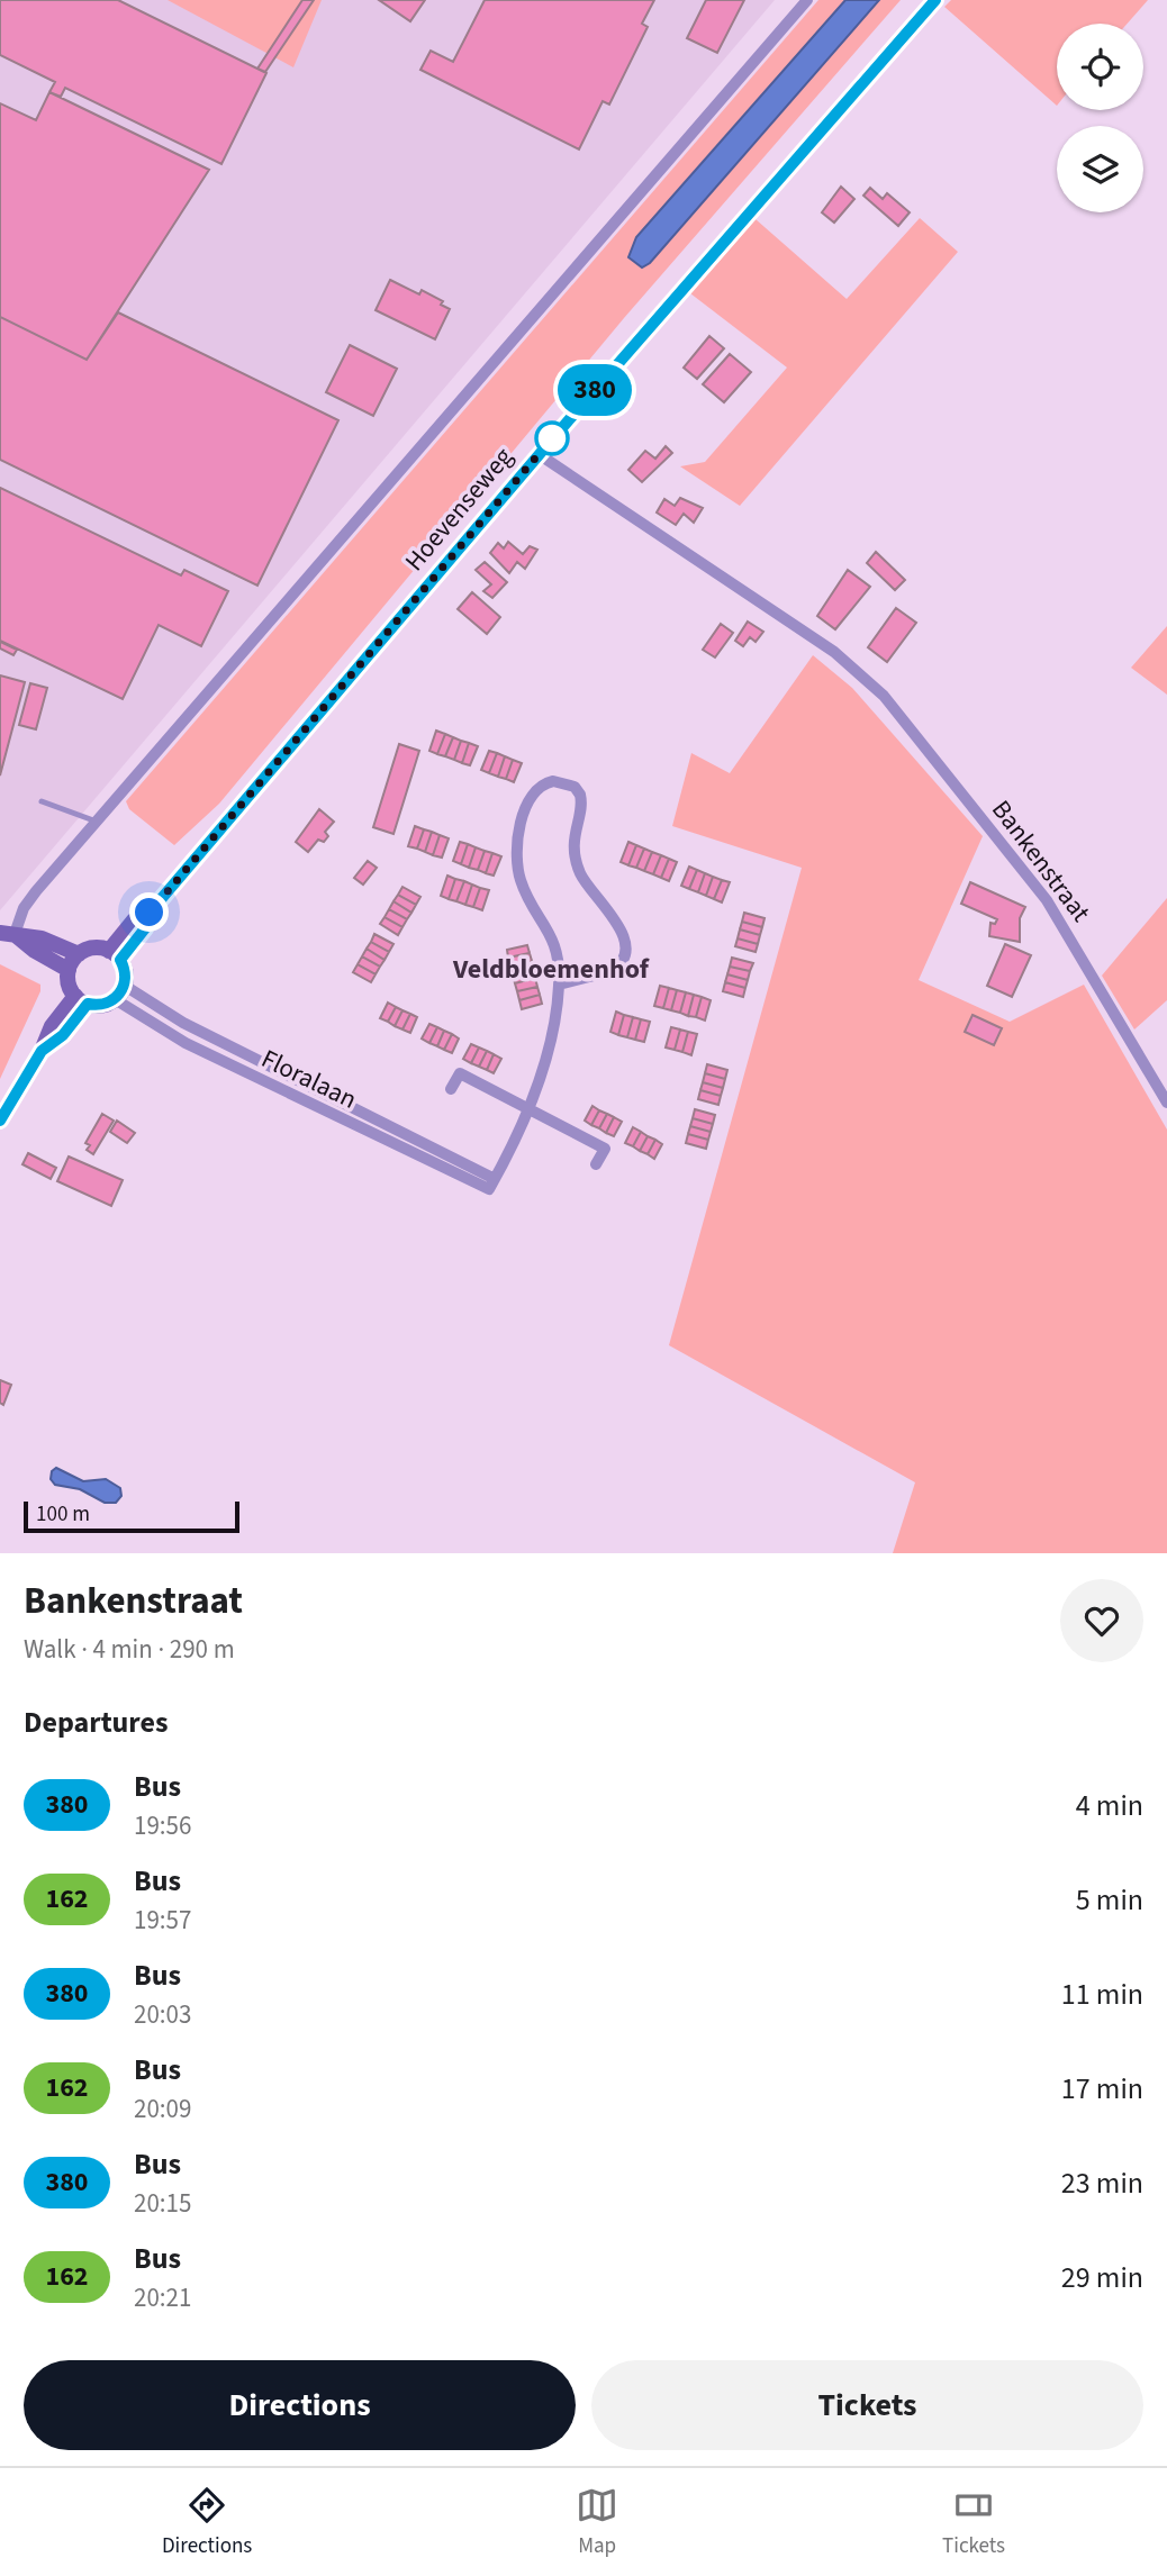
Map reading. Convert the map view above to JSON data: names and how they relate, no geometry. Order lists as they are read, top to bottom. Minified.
{"streets":{"main road":["Hoevenseweg"],"street":["Bankenstraat","Floralaan"]},"crossings":[["Hoevenseweg","Bankenstraat"],["Hoevenseweg","Floralaan"]],"districts":["Veldbloemenhof"],"lines":["bus line 380"],"scale_bar":"100 m","page":{"on_map":"380","scale":"100 m","heading":[["Bankenstraat","Walk · 4 min · 290 m"],"Departures"],"list":[{"mark":"380","name":"Bus","note":"19:56","value":"4 min"},{"mark":"162","name":"Bus","note":"19:57","value":"5 min"},{"mark":"380","name":"Bus","note":"20:03","value":"11 min"},{"mark":"162","name":"Bus","note":"20:09","value":"17 min"},{"mark":"380","name":"Bus","note":"20:15","value":"23 min"},{"mark":"162","name":"Bus","note":"20:21","value":"29 min"}],"buttons":["Directions","Tickets"],"tabs":["Directions","Map","Tickets"]}}
